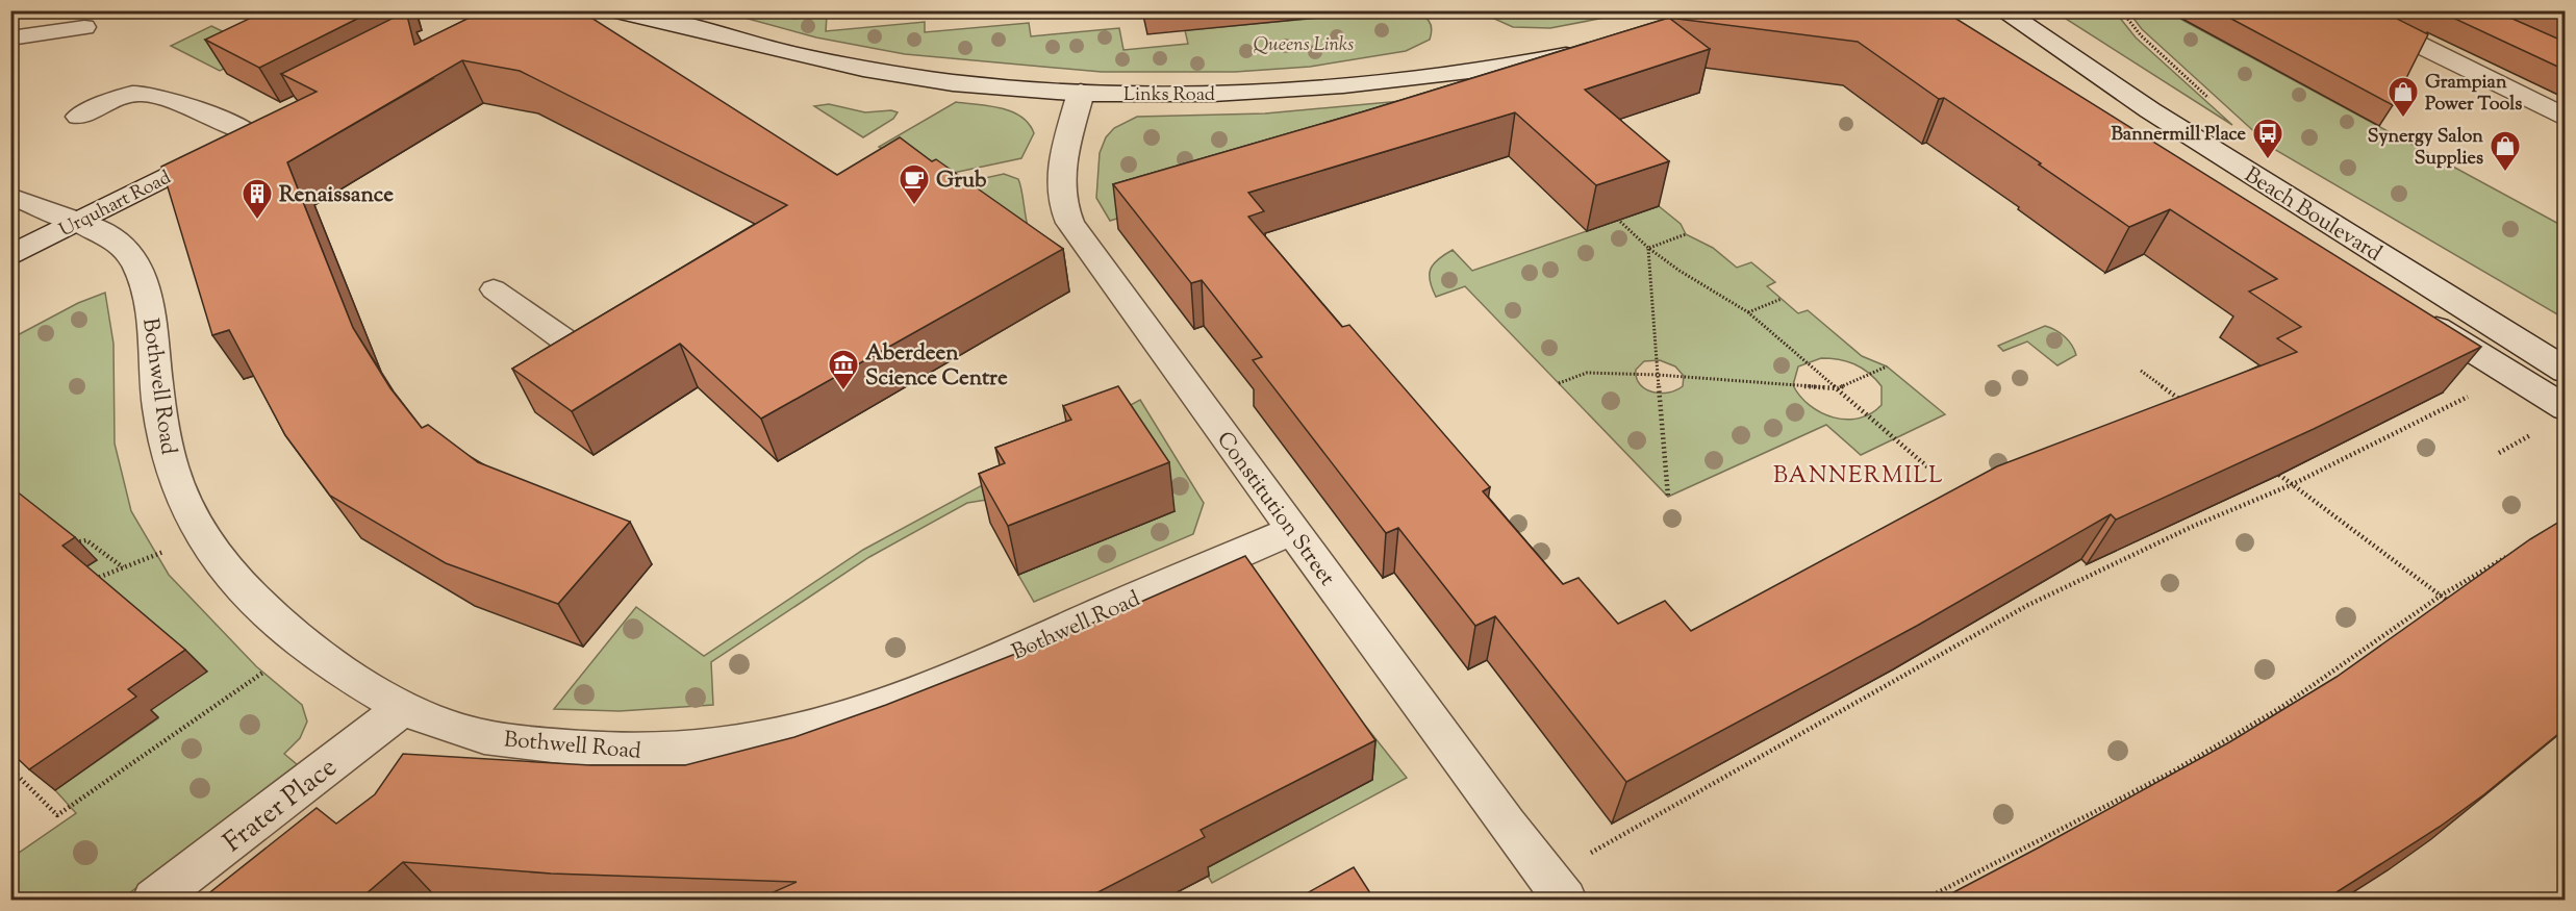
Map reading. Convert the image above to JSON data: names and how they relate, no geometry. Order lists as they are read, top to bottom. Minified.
{"streets":{"street":["Links Road","Urquhart Road","Beach Boulevard","Bothwell Road","Constitution Street","Frater Place"]},"crossings":[["Links Road","Constitution Street"],["Urquhart Road","Bothwell Road"],["Bothwell Road","Constitution Street"],["Bothwell Road","Frater Place"]],"districts":["BANNERMILL"],"parks":["Queens Links"],"places":{"shop":["Grampian Power Tools","Synergy Salon Supplies"],"bus stop":["Bannermill Place"],"cafe":["Grub"],"building":["Renaissance"],"museum":["Aberdeen Science Centre"]}}
